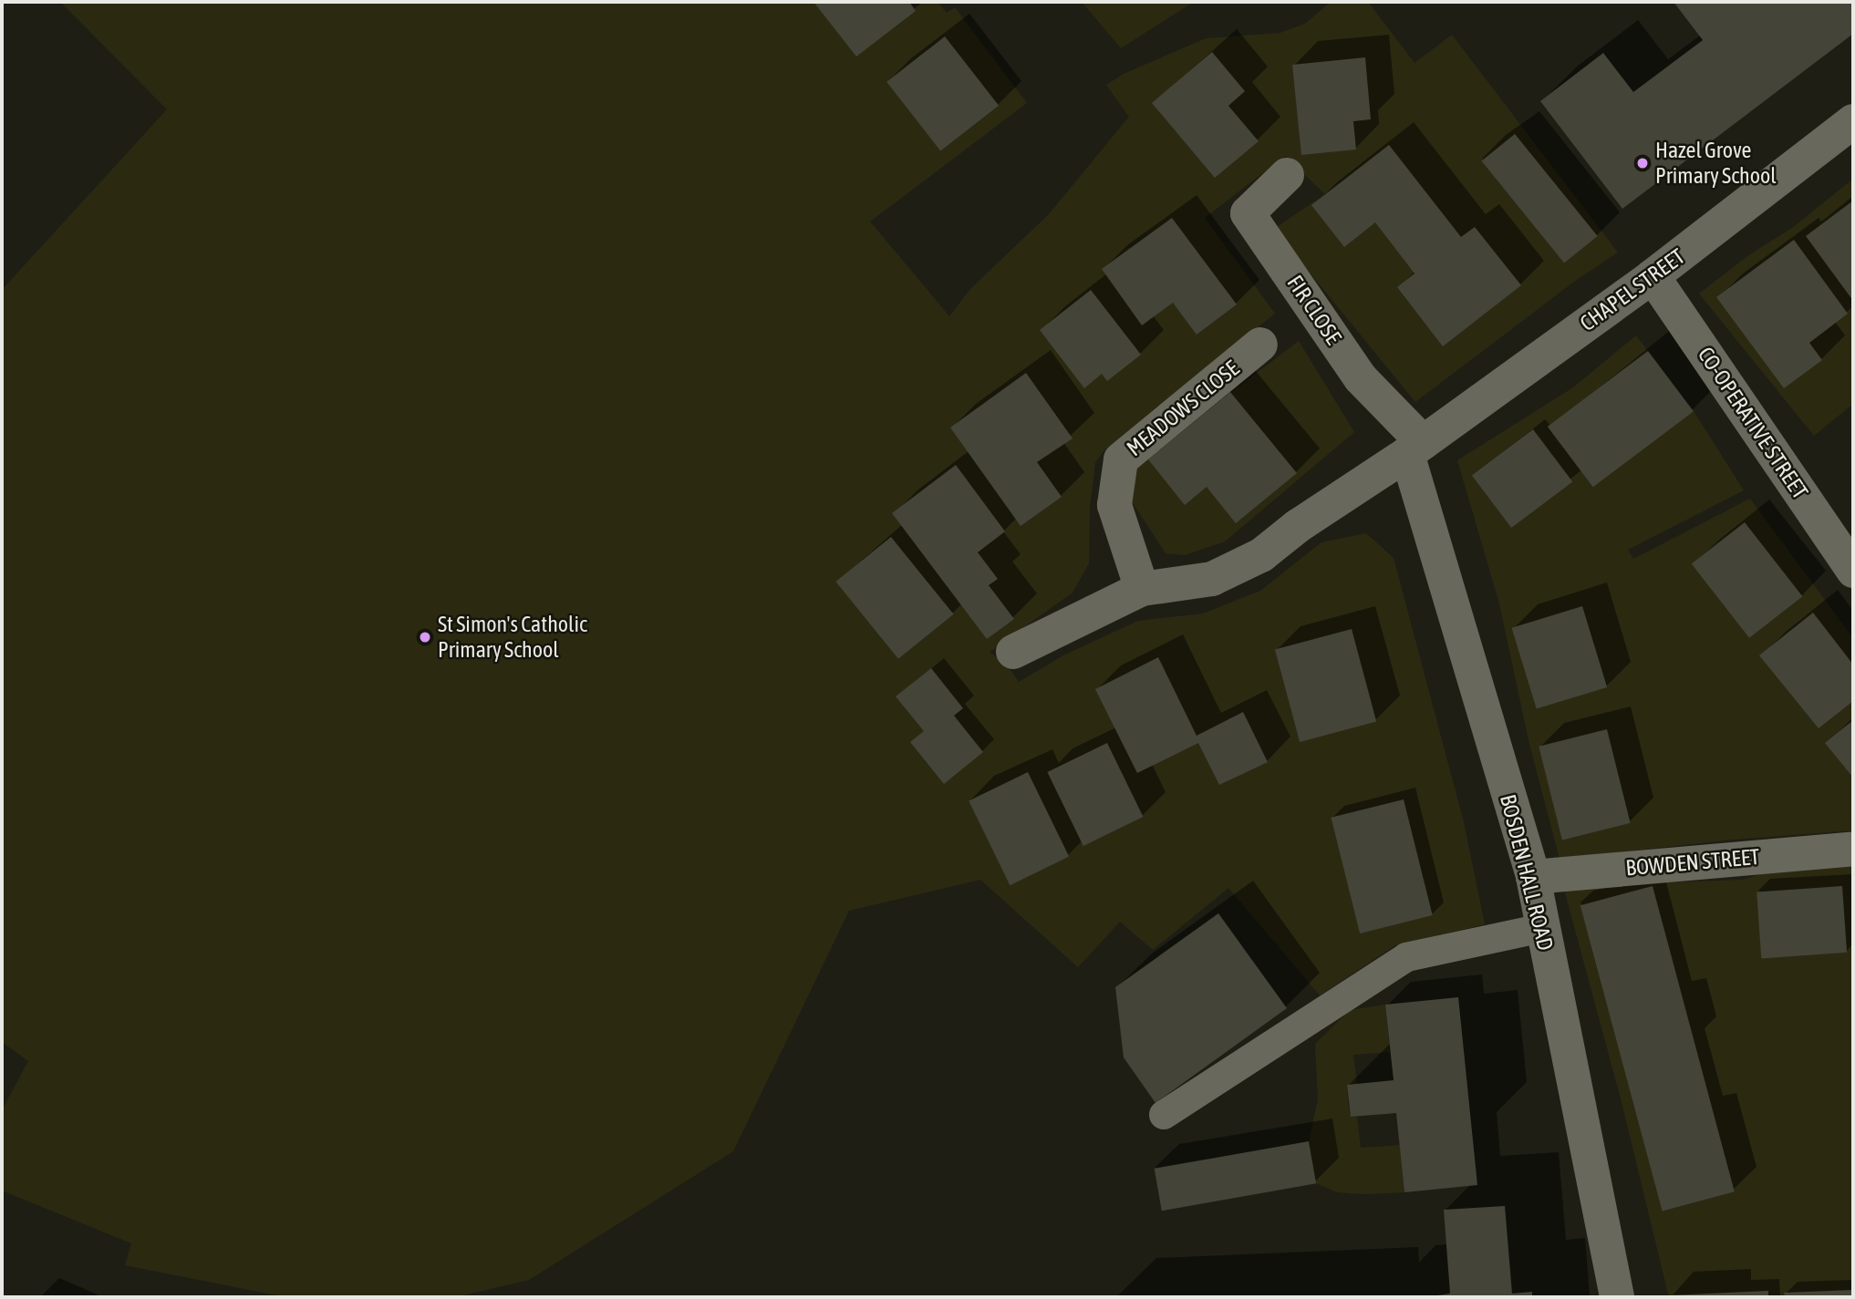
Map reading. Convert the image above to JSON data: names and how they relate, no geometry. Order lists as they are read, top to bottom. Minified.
{"streets":{"street":["CHAPEL STREET","FIR CLOSE","MEADOWS CLOSE","CO-OPERATIVE STREET","BOWDEN STREET","BOSDEN HALL ROAD"]},"crossings":[["CHAPEL STREET","FIR CLOSE"],["CHAPEL STREET","CO-OPERATIVE STREET"],["CHAPEL STREET","BOSDEN HALL ROAD"],["FIR CLOSE","BOSDEN HALL ROAD"],["BOWDEN STREET","BOSDEN HALL ROAD"]],"places":["Hazel Grove Primary School","St Simon's Catholic Primary School"]}
